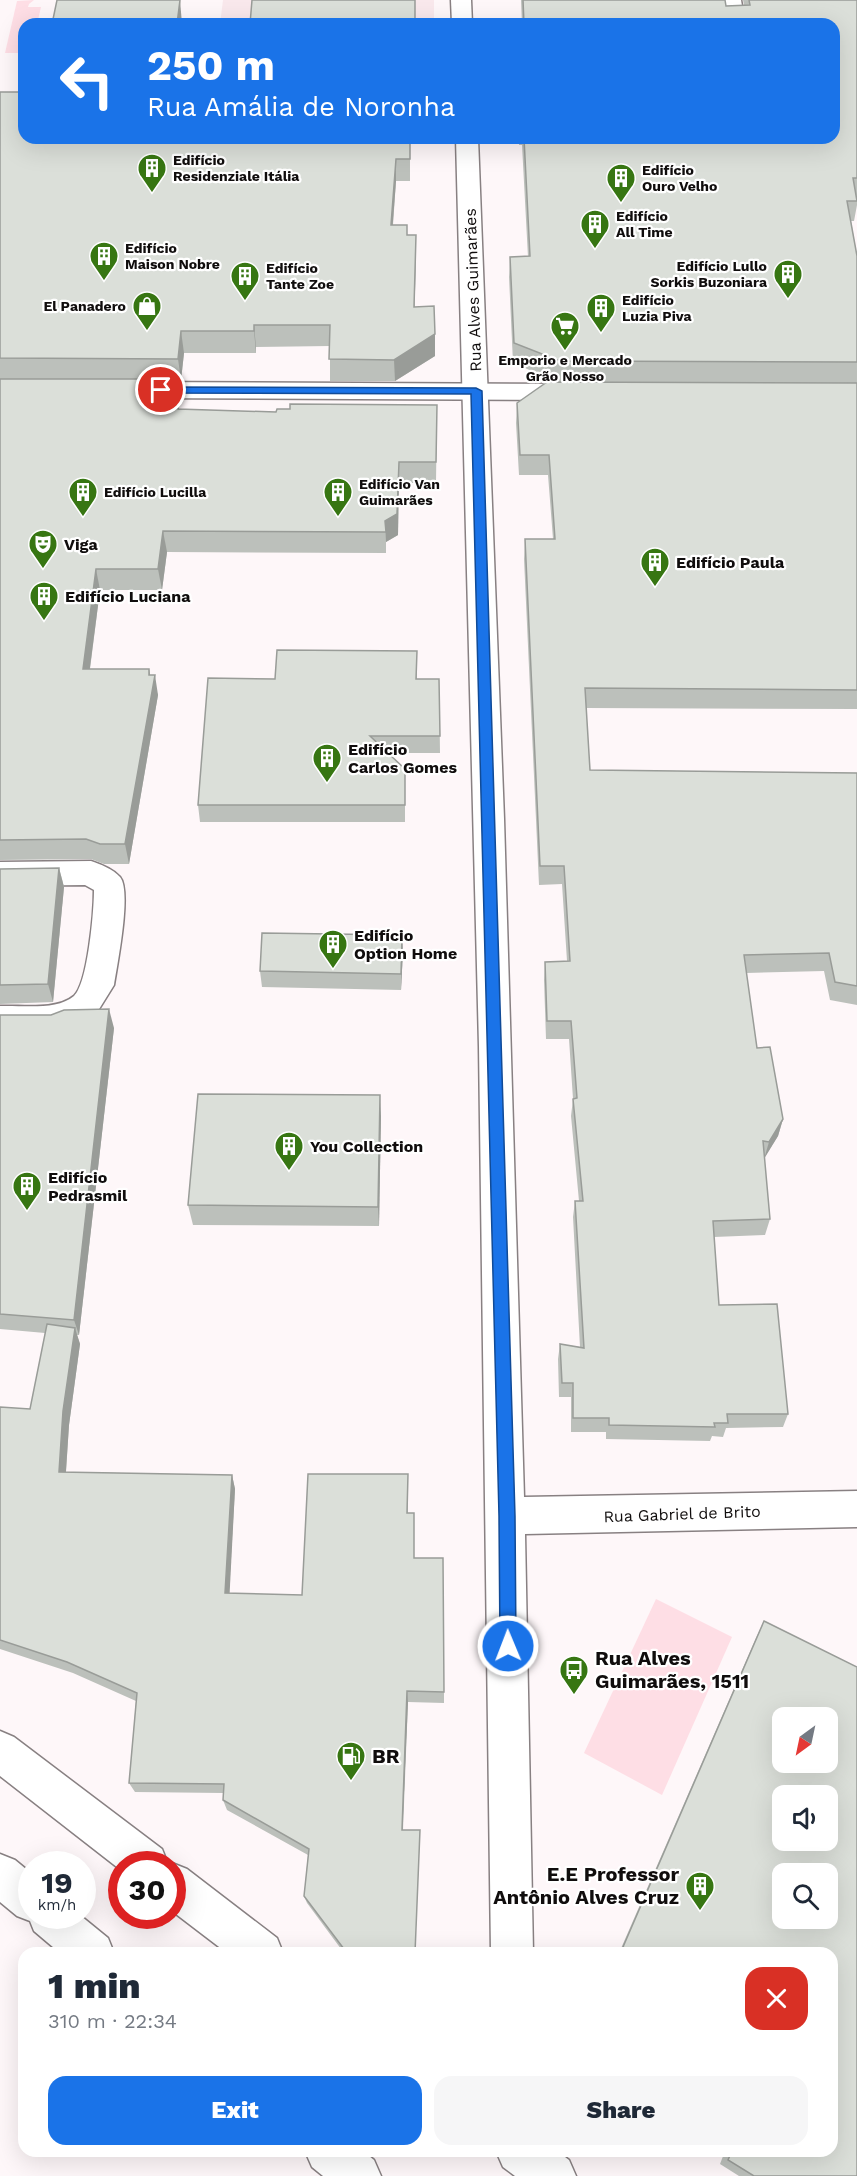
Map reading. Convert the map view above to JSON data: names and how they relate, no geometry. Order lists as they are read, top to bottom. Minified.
{"streets":{"street":["Rua Alves Guimarães","Rua Gabriel de Brito"]},"crossings":[["Rua Alves Guimarães","Rua Gabriel de Brito"]],"places":{"building":["Edifício Residenziale Itália","Edifício Ouro Velho","Edifício All Time","Edifício Maison Nobre","Edifício Lullo Sorkis Buzoniara","Edifício Tante Zoe","Edifício Luzia Piva","Edifício Lucilla","Edifício Van Guimarães","Edifício Paula","Edifício Luciana","Edifício Carlos Gomes","Edifício Option Home","You Collection","Edifício Pedrasmil","E.E Professor Antônio Alves Cruz"],"shop":["El Panadero"],"supermarket":["Emporio e Mercado Grão Nosso"],"theatre":["Viga"],"bus stop":["Rua Alves Guimarães, 1511"],"fuel station":["BR"]},"north":"bottom left","page":{"turn":["250 m","Rua Amália de Noronha"],"speed":"19 km/h","limit":"30","heading":["1 min","310 m · 22:34"],"buttons":["Exit","Share"]}}
